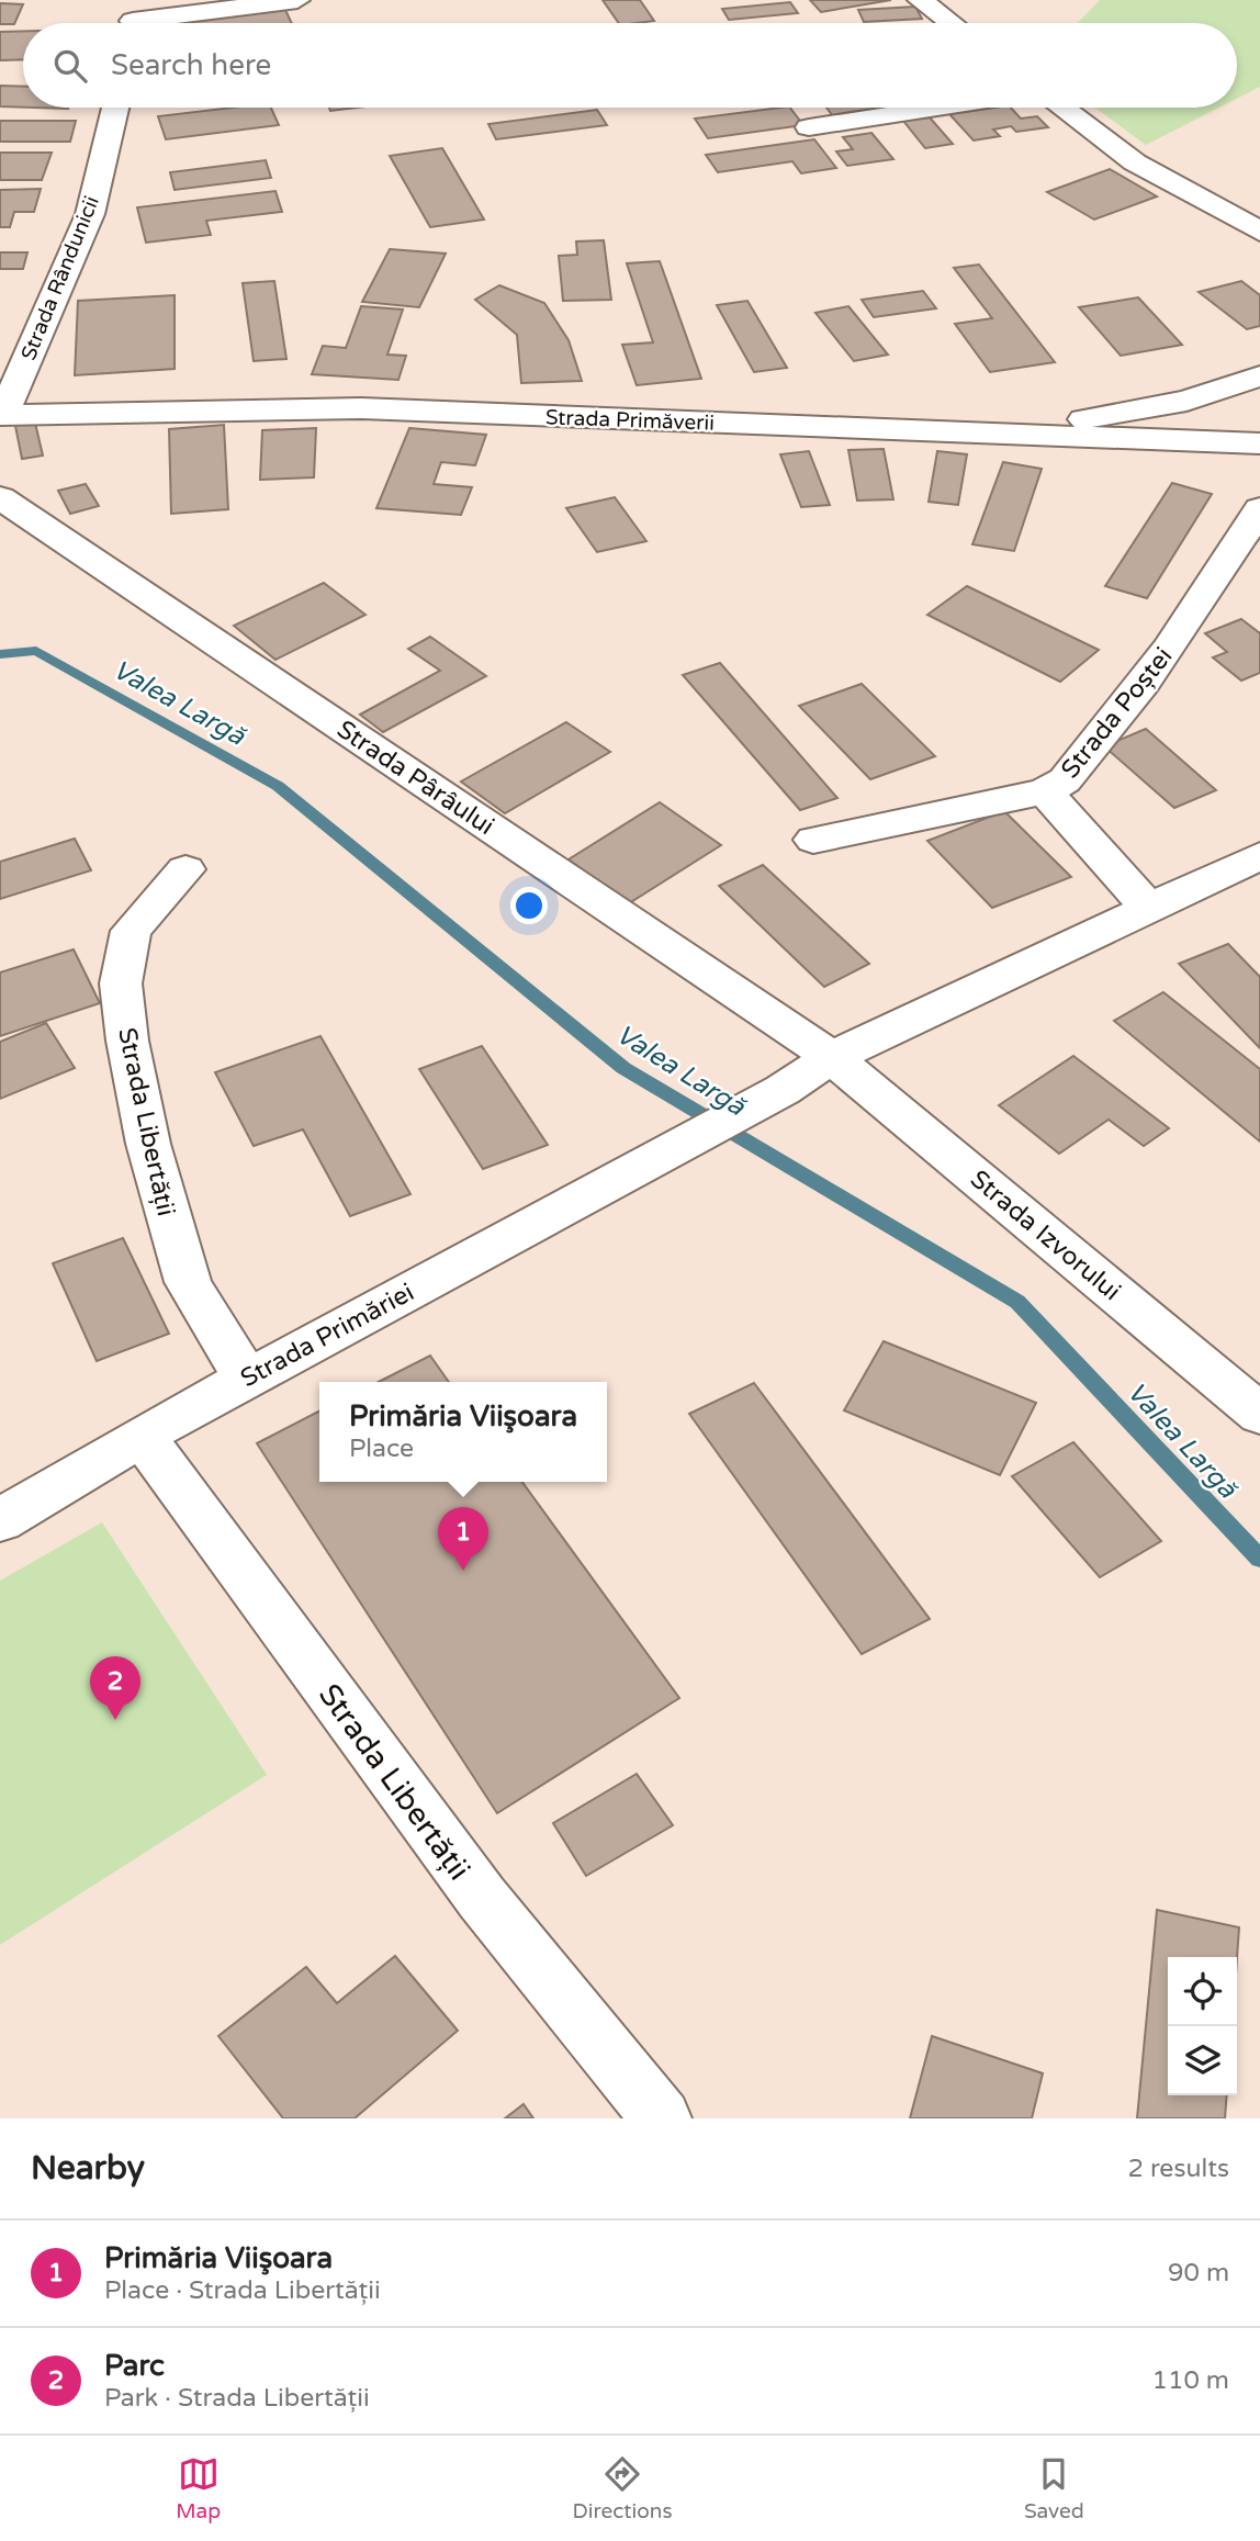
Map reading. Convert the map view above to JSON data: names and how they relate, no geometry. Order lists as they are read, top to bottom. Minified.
{"streets":{"street":["Strada Rândunicii","Strada Primăverii","Strada Poștei","Strada Pârâului","Strada Libertății","Strada Izvorului","Strada Primăriei"]},"crossings":[["Strada Rândunicii","Strada Primăverii"],["Strada Pârâului","Strada Izvorului"],["Strada Pârâului","Strada Primăriei"],["Strada Libertății","Strada Primăriei"],["Strada Izvorului","Strada Primăriei"]],"water":["Valea Largă"],"page":{"search":"Search here","popup":["Primăria Viişoara","Place"],"pins":["1","2"],"heading":["Nearby","2 results"],"list":[{"mark":"1","name":"Primăria Viişoara","note":"Place · Strada Libertății","value":"90 m"},{"mark":"2","name":"Parc","note":"Park · Strada Libertății","value":"110 m"}],"nav":["Map","Directions","Saved"]}}
